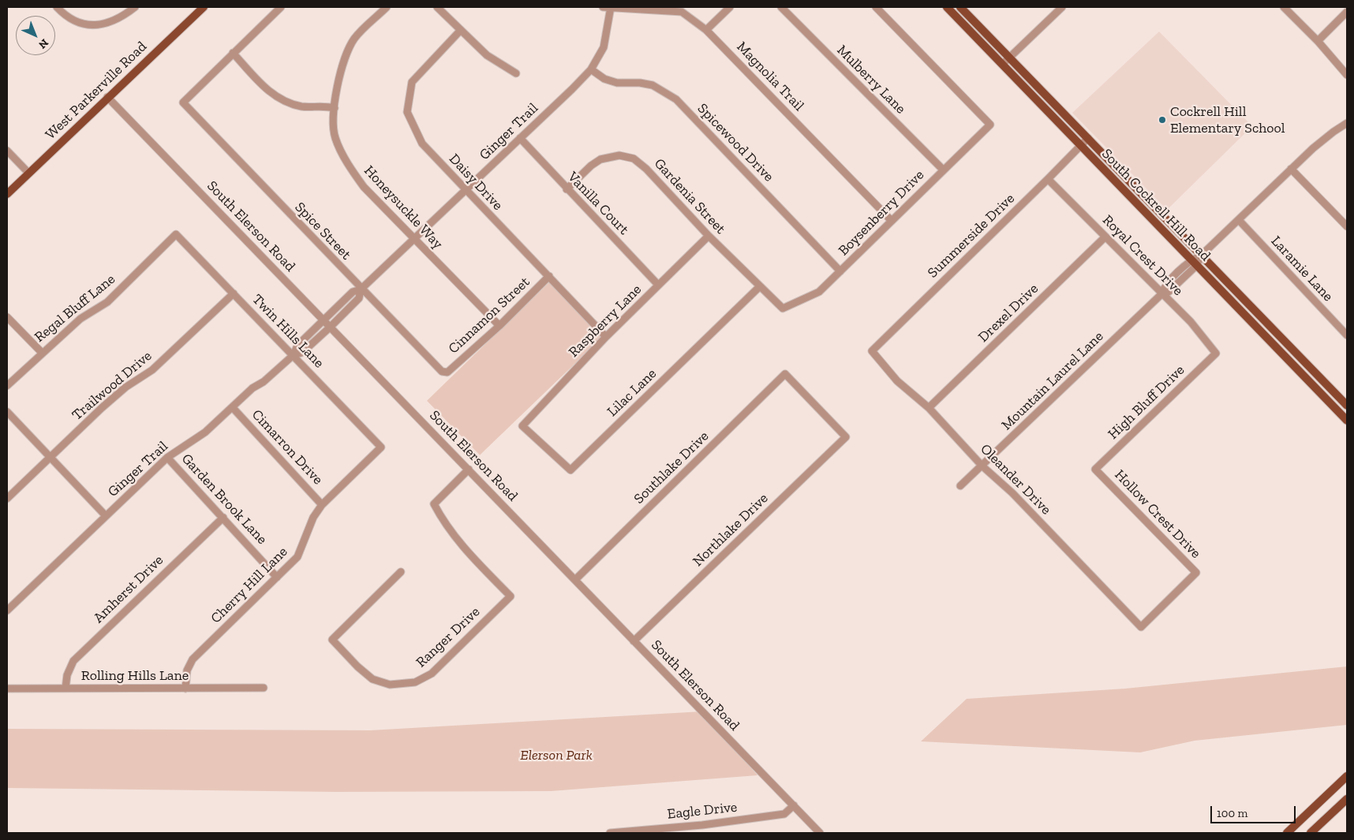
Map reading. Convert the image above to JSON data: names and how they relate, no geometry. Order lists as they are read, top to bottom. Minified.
{"streets":{"main road":["West Parkerville Road","South Cockrell Hill Road"],"street":["Magnolia Trail","Mulberry Lane","Ginger Trail","Spicewood Drive","Daisy Drive","Gardenia Street","Vanilla Court","Honeysuckle Way","Boysenberry Drive","South Elerson Road","Spice Street","Summerside Drive","Royal Crest Drive","Laramie Lane","Regal Bluff Lane","Drexel Drive","Cinnamon Street","Raspberry Lane","Twin Hills Lane","Mountain Laurel Lane","Trailwood Drive","Lilac Lane","High Bluff Drive","Cimarron Drive","Southlake Drive","Oleander Drive","Garden Brook Lane","Hollow Crest Drive","Northlake Drive","Cherry Hill Lane","Amherst Drive","Ranger Drive","Rolling Hills Lane","Eagle Drive"]},"crossings":[["Magnolia Trail","Ginger Trail"],["Magnolia Trail","Boysenberry Drive"],["Mulberry Lane","Boysenberry Drive"],["West Parkerville Road","South Elerson Road"],["Ginger Trail","Spicewood Drive"],["Ginger Trail","Daisy Drive"],["Ginger Trail","Vanilla Court"],["Ginger Trail","Honeysuckle Way"],["Ginger Trail","South Elerson Road"],["Ginger Trail","Spice Street"],["Ginger Trail","Twin Hills Lane"],["Ginger Trail","Cimarron Drive"],["Ginger Trail","Garden Brook Lane"],["Spicewood Drive","Boysenberry Drive"],["Daisy Drive","Cinnamon Street"],["Daisy Drive","Raspberry Lane"],["Gardenia Street","Vanilla Court"],["Gardenia Street","Boysenberry Drive"],["Gardenia Street","Raspberry Lane"],["Gardenia Street","Lilac Lane"],["Vanilla Court","Raspberry Lane"],["South Cockrell Hill Road","Summerside Drive"],["South Cockrell Hill Road","Mountain Laurel Lane"],["Honeysuckle Way","Cinnamon Street"],["South Elerson Road","Southlake Drive"],["South Elerson Road","Northlake Drive"],["South Elerson Road","Ranger Drive"],["South Elerson Road","Eagle Drive"],["Spice Street","Cinnamon Street"],["Summerside Drive","Royal Crest Drive"],["Summerside Drive","Oleander Drive"],["Royal Crest Drive","Drexel Drive"],["Royal Crest Drive","Mountain Laurel Lane"],["Royal Crest Drive","High Bluff Drive"],["Laramie Lane","Mountain Laurel Lane"],["Regal Bluff Lane","Twin Hills Lane"],["Drexel Drive","Oleander Drive"],["Raspberry Lane","Lilac Lane"],["Twin Hills Lane","Trailwood Drive"],["Twin Hills Lane","Cherry Hill Lane"],["Mountain Laurel Lane","Oleander Drive"],["High Bluff Drive","Hollow Crest Drive"],["Cimarron Drive","Cherry Hill Lane"],["Southlake Drive","Northlake Drive"],["Oleander Drive","Hollow Crest Drive"],["Garden Brook Lane","Cherry Hill Lane"],["Garden Brook Lane","Amherst Drive"],["Cherry Hill Lane","Rolling Hills Lane"],["Amherst Drive","Rolling Hills Lane"]],"parks":["Elerson Park"],"places":["Cockrell Hill Elementary School"],"scale_bar":"100 m","north":"bottom right"}
